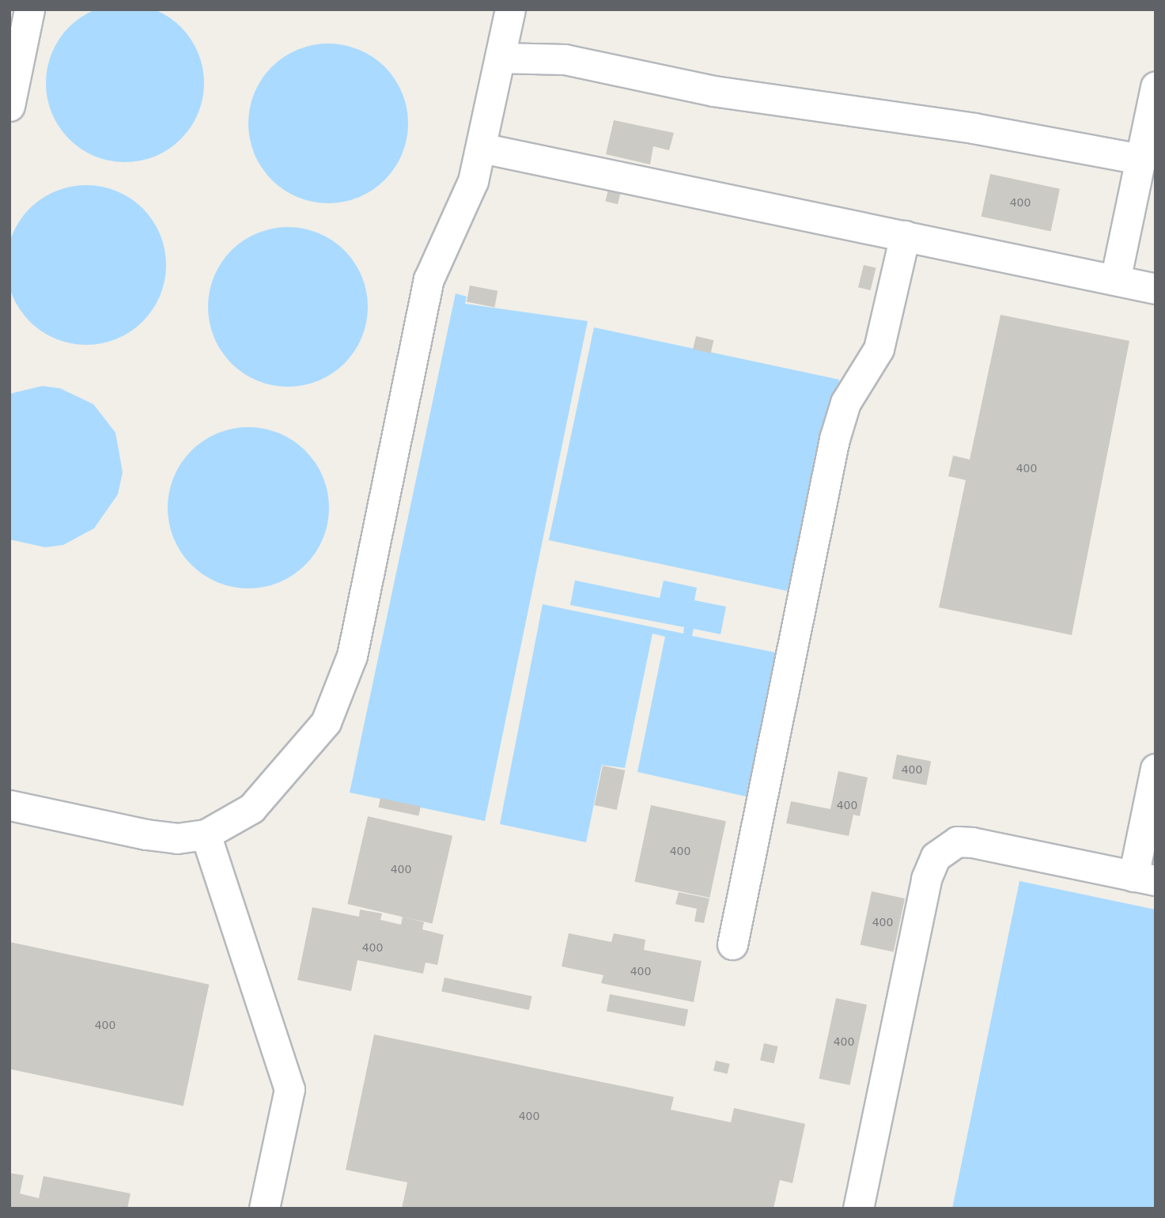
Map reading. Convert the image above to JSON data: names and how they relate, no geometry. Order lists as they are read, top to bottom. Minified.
{"house_numbers":["400","400","400","400","400","400","400","400","400","400","400","400"]}
